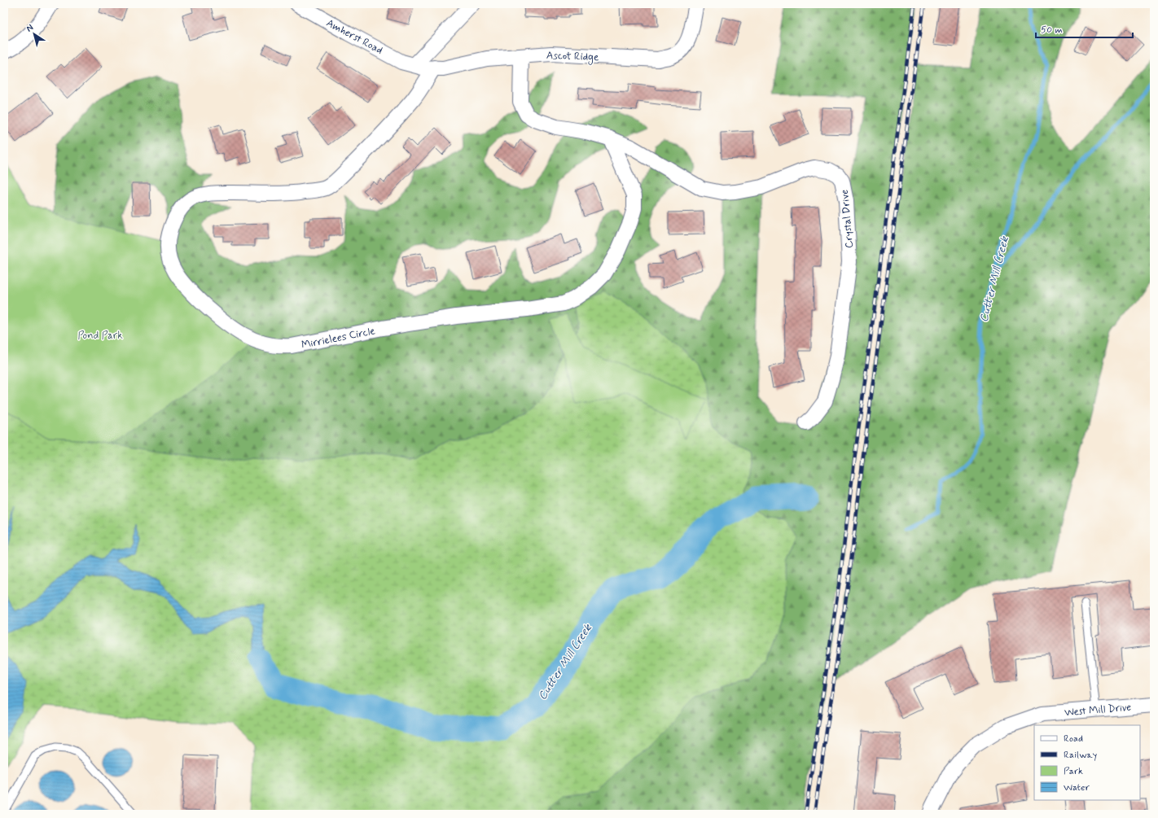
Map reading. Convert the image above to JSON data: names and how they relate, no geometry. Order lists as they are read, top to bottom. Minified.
{"streets":{"street":["Amherst Road","Ascot Ridge","Crystal Drive","Mirrielees Circle","West Mill Drive"]},"crossings":[["Amherst Road","Ascot Ridge"],["Ascot Ridge","Mirrielees Circle"],["Crystal Drive","Mirrielees Circle"]],"water":["Cutter Mill Creek"],"parks":["Pond Park"],"legend":["Road","Railway","Park","Water"],"scale_bar":"50 m","north":"top left"}
